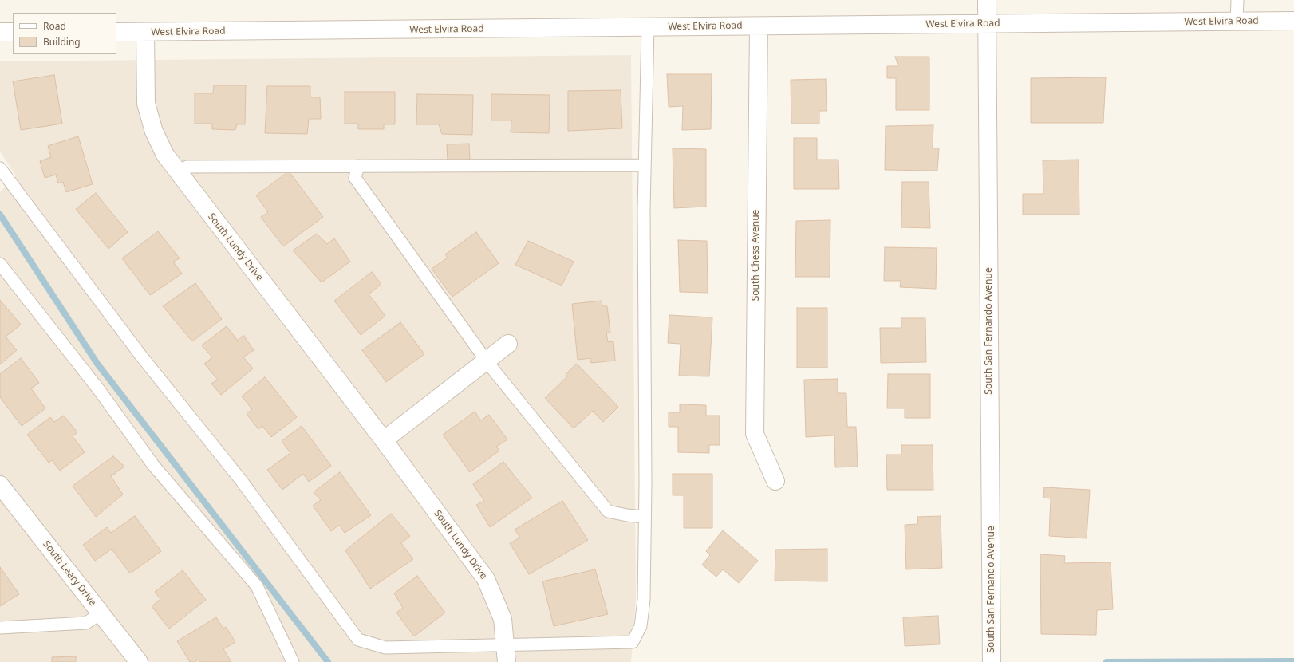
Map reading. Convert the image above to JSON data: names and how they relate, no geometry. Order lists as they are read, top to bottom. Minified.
{"streets":{"street":["West Elvira Road","South Lundy Drive","South Chess Avenue","South San Fernando Avenue","South Leary Drive"]},"crossings":[["West Elvira Road","South Lundy Drive"],["West Elvira Road","South Chess Avenue"],["West Elvira Road","South San Fernando Avenue"]],"legend":["Road","Building"]}
